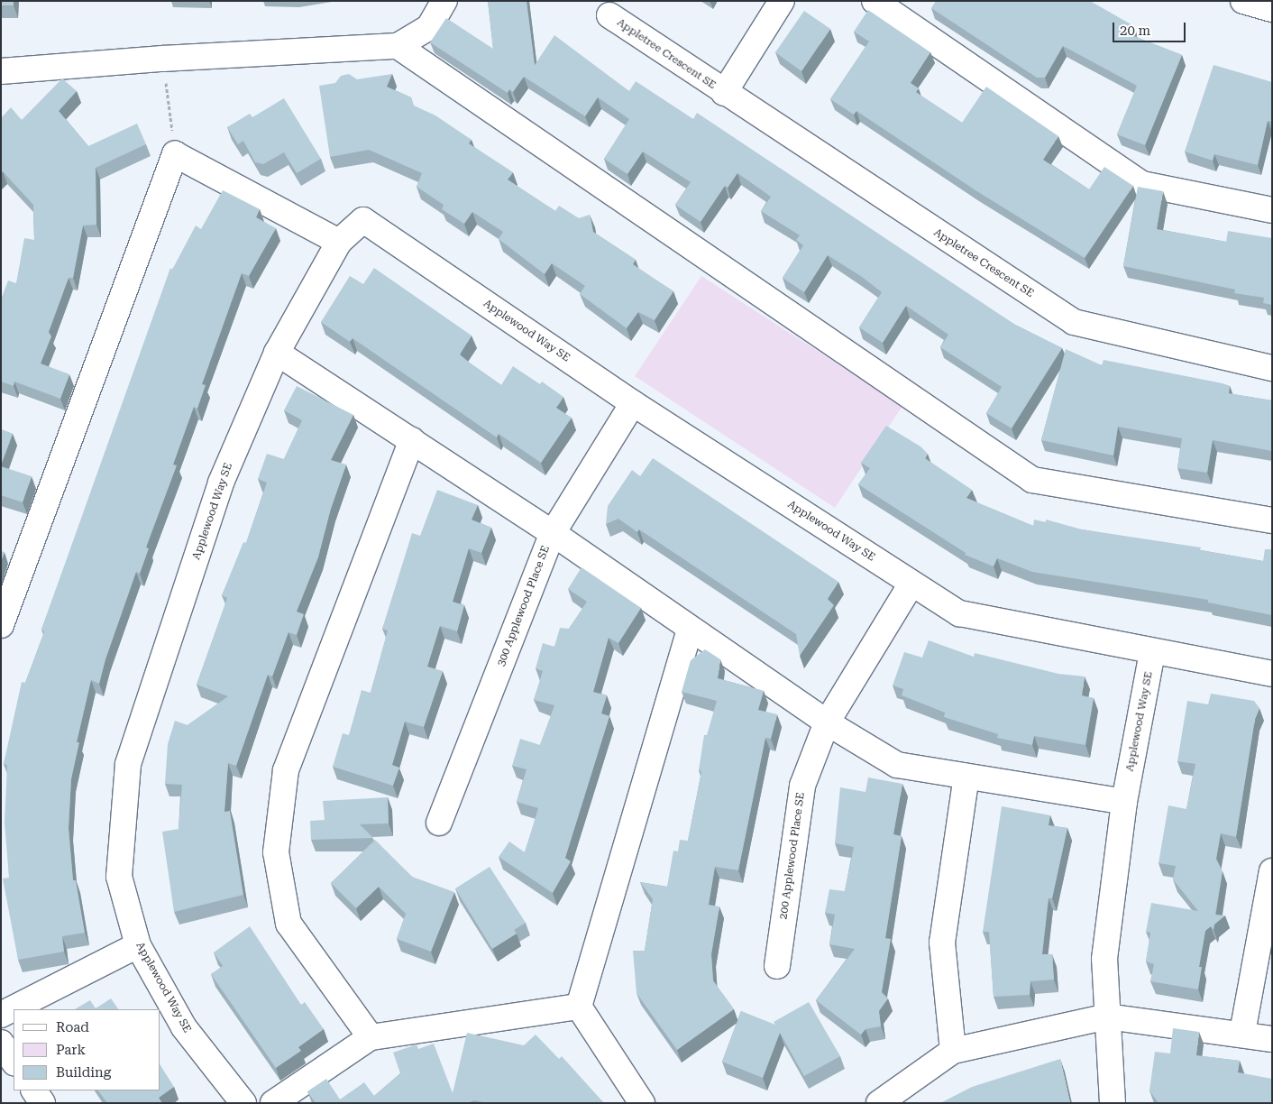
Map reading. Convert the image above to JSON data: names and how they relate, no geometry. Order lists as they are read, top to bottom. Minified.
{"streets":{"street":["Appletree Crescent SE","Applewood Way SE","300 Applewood Place SE","200 Applewood Place SE"]},"crossings":[["Applewood Way SE","300 Applewood Place SE"],["Applewood Way SE","200 Applewood Place SE"]],"legend":["Road","Park","Building"],"scale_bar":"20 m"}
